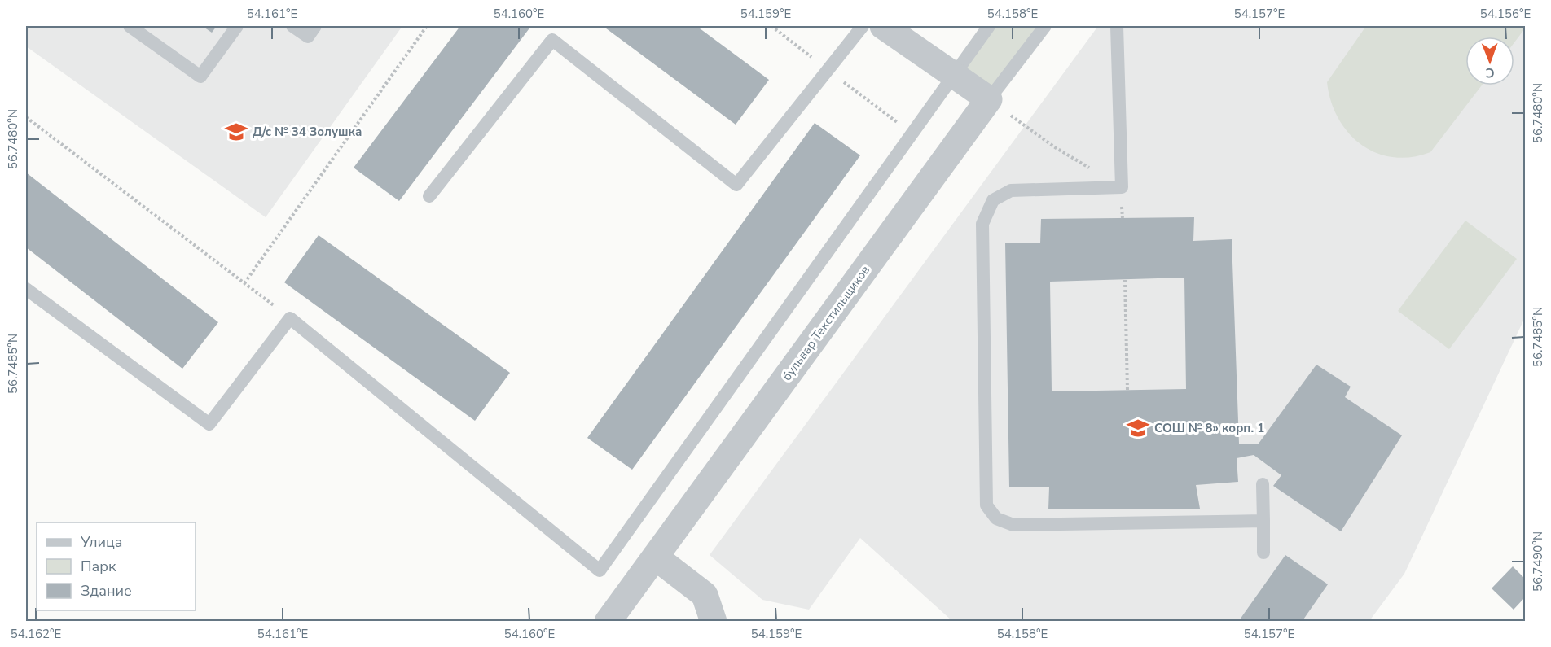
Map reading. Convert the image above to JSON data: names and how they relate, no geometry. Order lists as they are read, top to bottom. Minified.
{"streets":{"street":["бульвар Текстильщиков"]},"places":{"school or university":["Д/с № 34 Золушка","СОШ № 8» корп. 1"]},"legend":["Улица","Парк","Здание"],"north":"bottom","coordinates":["54.161°E","54.160°E","54.159°E","54.158°E","54.157°E","54.156°E","56.7480°N","56.7485°N","56.7490°N","54.162°E"]}
